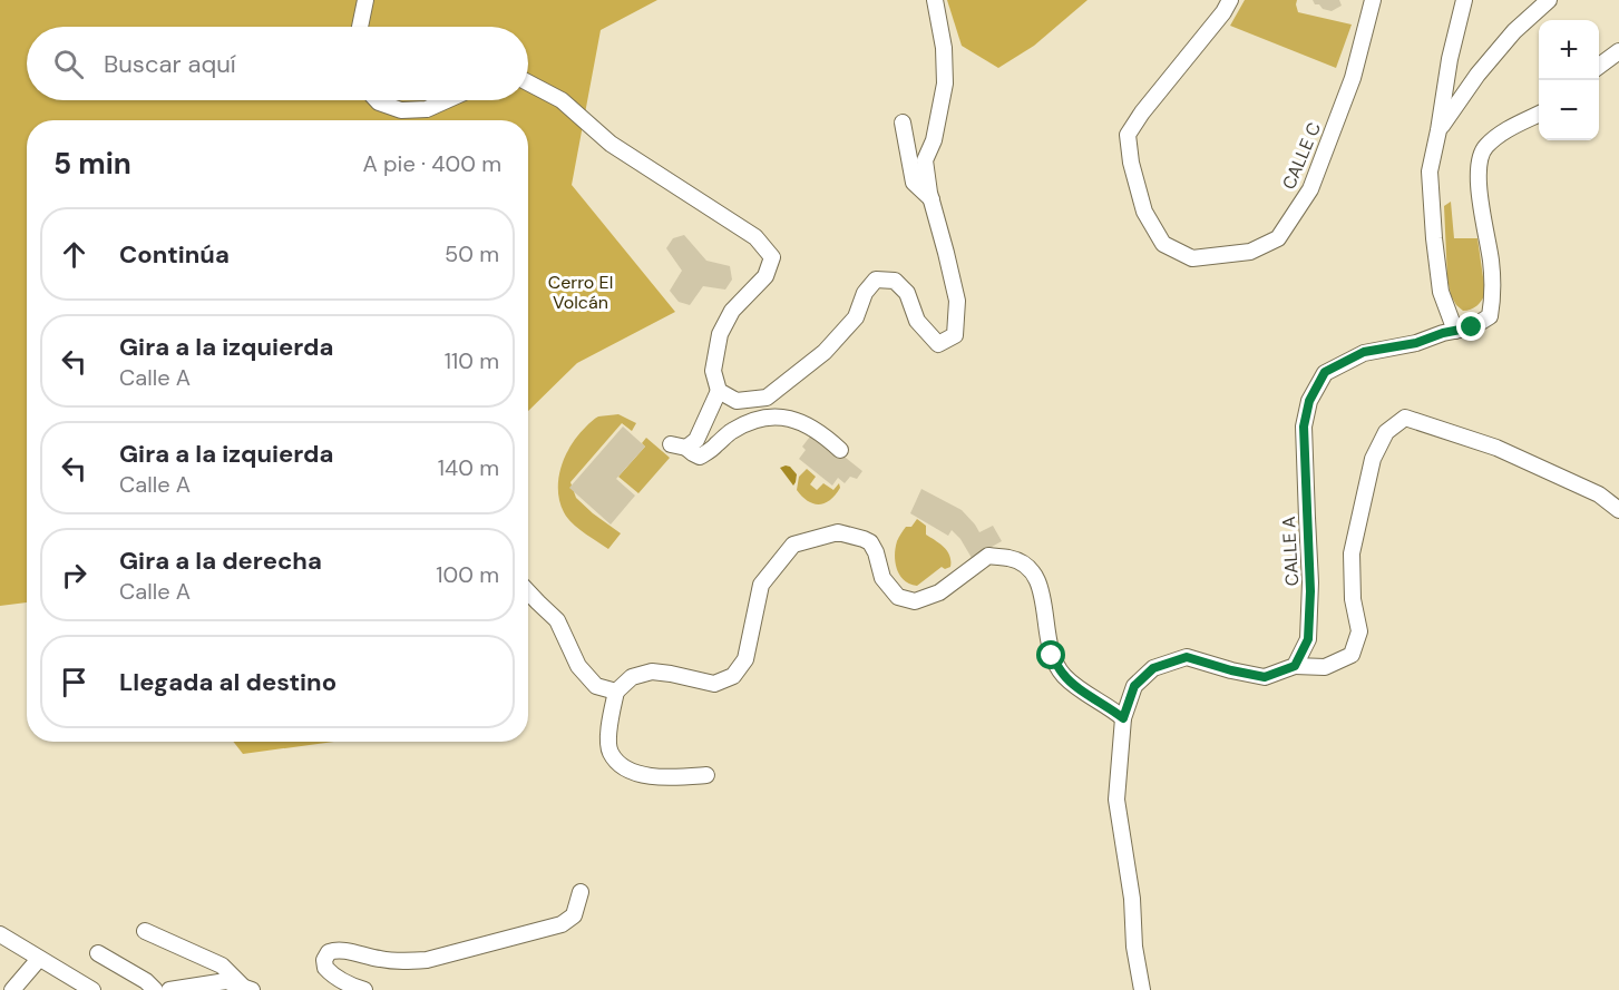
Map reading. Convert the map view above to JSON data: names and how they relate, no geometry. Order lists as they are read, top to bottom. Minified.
{"streets":{"street":["CALLE C","CALLE A"]},"parks":["Cerro El Volcán"],"page":{"map_buttons":["+","−"],"search":"Buscar aquí","heading":["5 min","A pie · 400 m"],"list":[["Continúa","50 m"],["Gira a la izquierda","Calle A","110 m"],["Gira a la izquierda","Calle A","140 m"],["Gira a la derecha","Calle A","100 m"],"Llegada al destino"]}}
